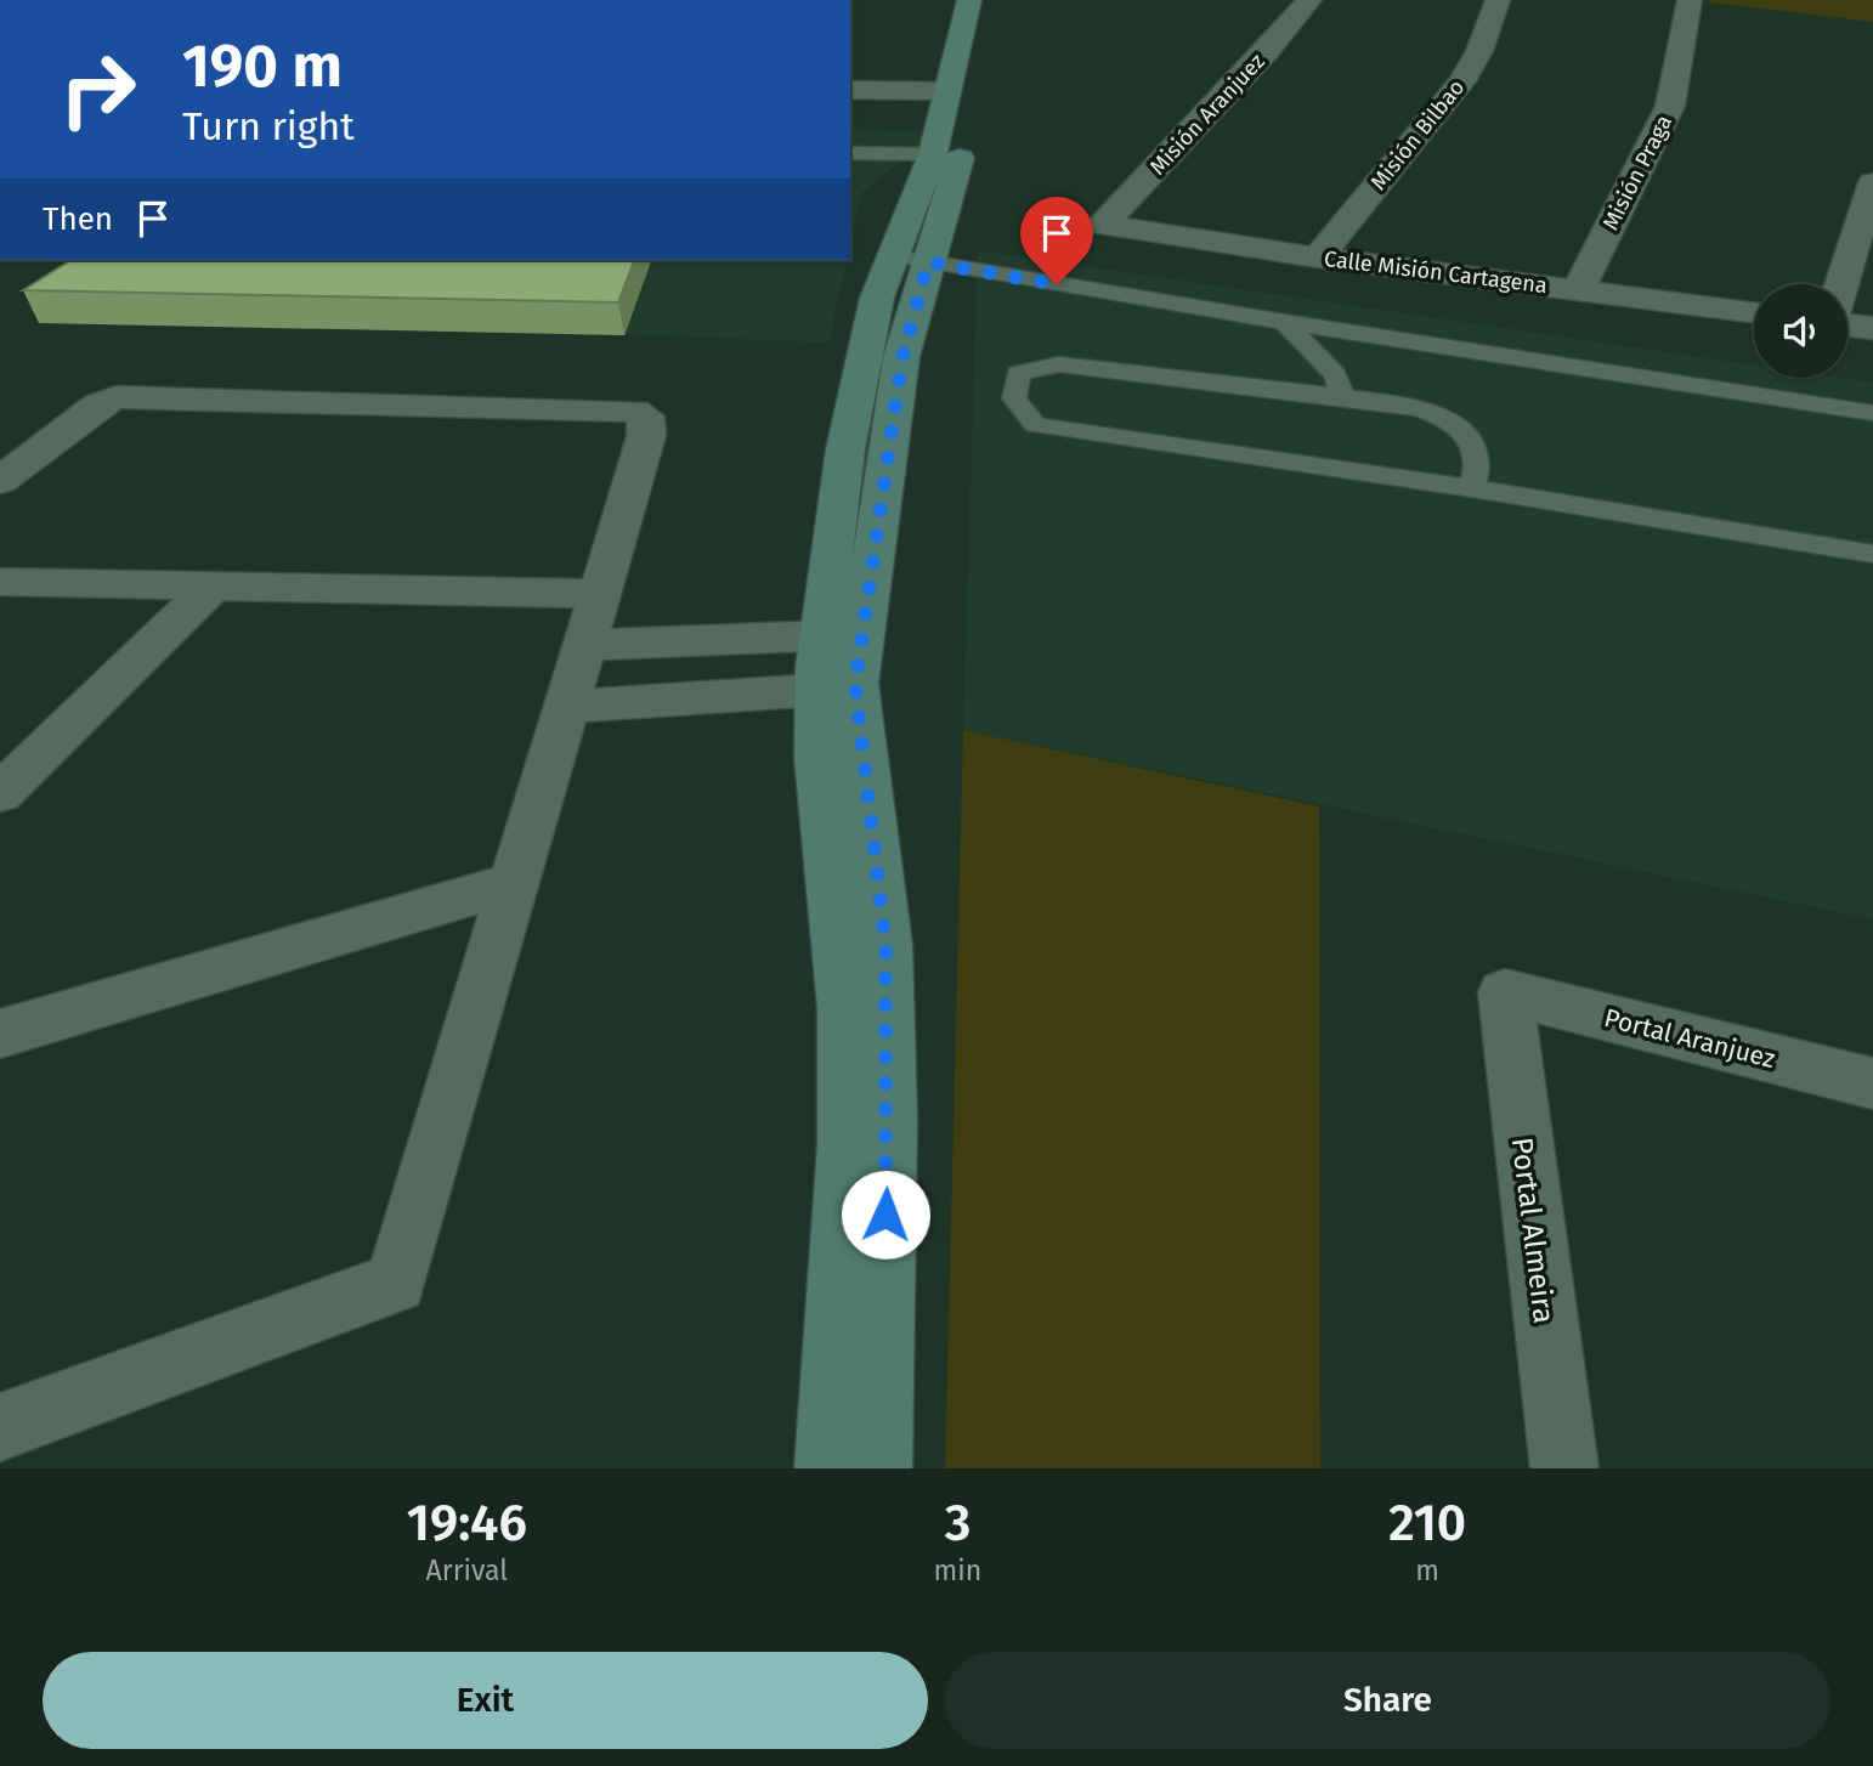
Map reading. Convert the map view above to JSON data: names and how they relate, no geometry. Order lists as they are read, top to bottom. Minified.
{"streets":{"street":["Misión Aranjuez","Misión Bilbao","Misión Praga","Calle Misión Cartagena","Portal Aranjuez","Portal Almeira"]},"crossings":[["Misión Aranjuez","Calle Misión Cartagena"],["Misión Bilbao","Calle Misión Cartagena"],["Misión Praga","Calle Misión Cartagena"],["Portal Aranjuez","Portal Almeira"]],"page":{"turn":["190 m","Turn right"],"then":"Then","eta":["19:46","Arrival","3","min","210","m"],"buttons":["Exit","Share"]}}
